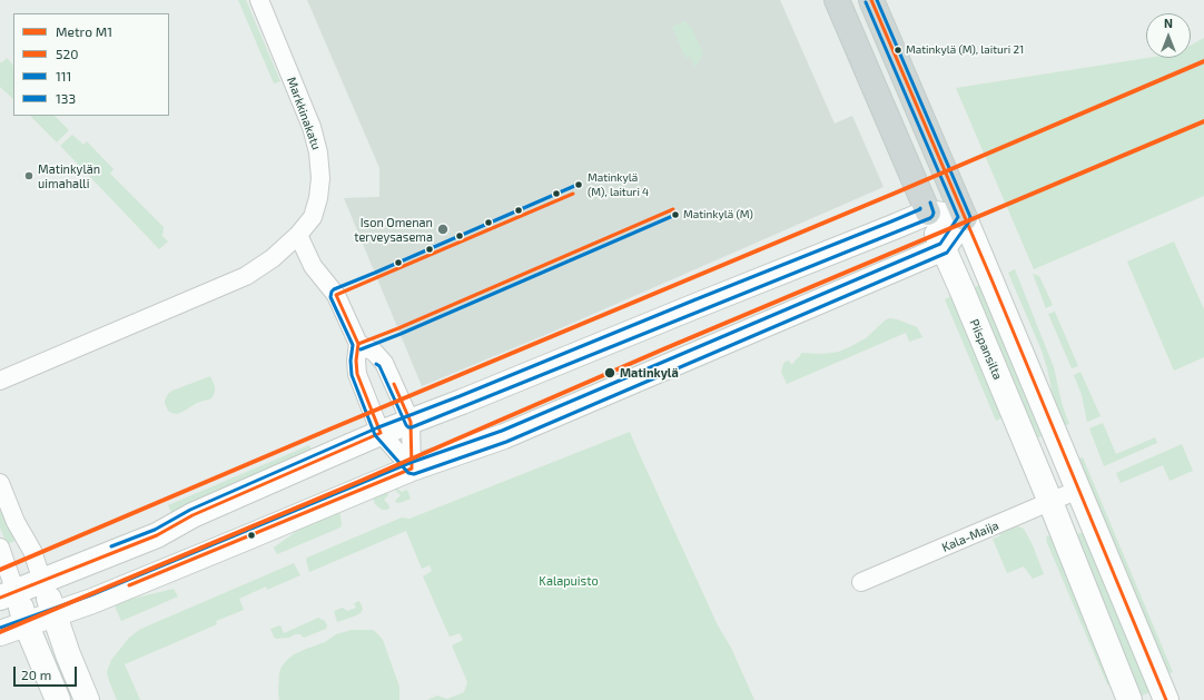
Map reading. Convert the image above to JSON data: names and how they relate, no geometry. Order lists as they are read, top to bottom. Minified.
{"streets":{"main road":["Piispansilta"],"street":["Markkinakatu","Kala-Maija"]},"crossings":[["Piispansilta","Kala-Maija"]],"parks":["Kalapuisto"],"places":["Matinkylä (M), laituri 21","Matinkylän uimahalli","Matinkylä (M), laituri 4","Matinkylä (M)","Ison Omenan terveysasema","Matinkylä"],"lines":["transit line 520","transit line 111","transit line 133","metro line M1"],"legend":["Metro M1","520","111","133"],"scale_bar":"20 m","north":"top"}
